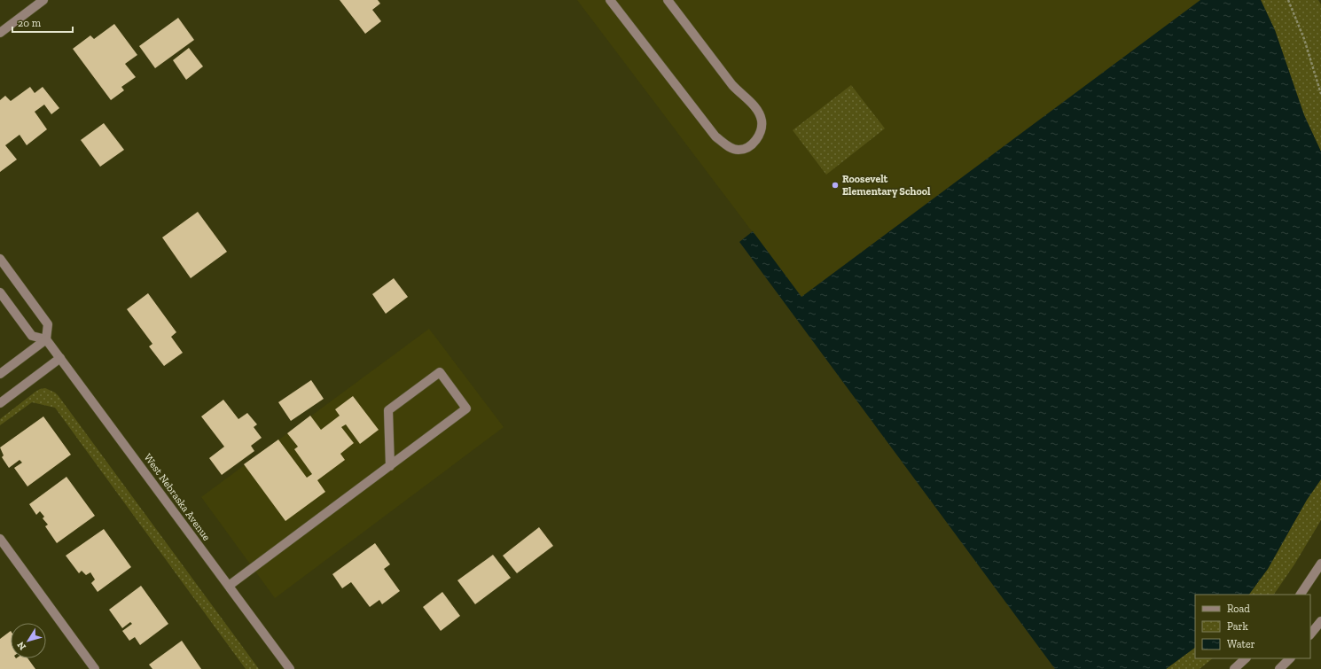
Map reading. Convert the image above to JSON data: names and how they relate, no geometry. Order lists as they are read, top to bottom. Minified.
{"streets":{"street":["West Nebraska Avenue"]},"places":["Roosevelt Elementary School"],"legend":["Road","Park","Water"],"scale_bar":"20 m","north":"bottom left"}
